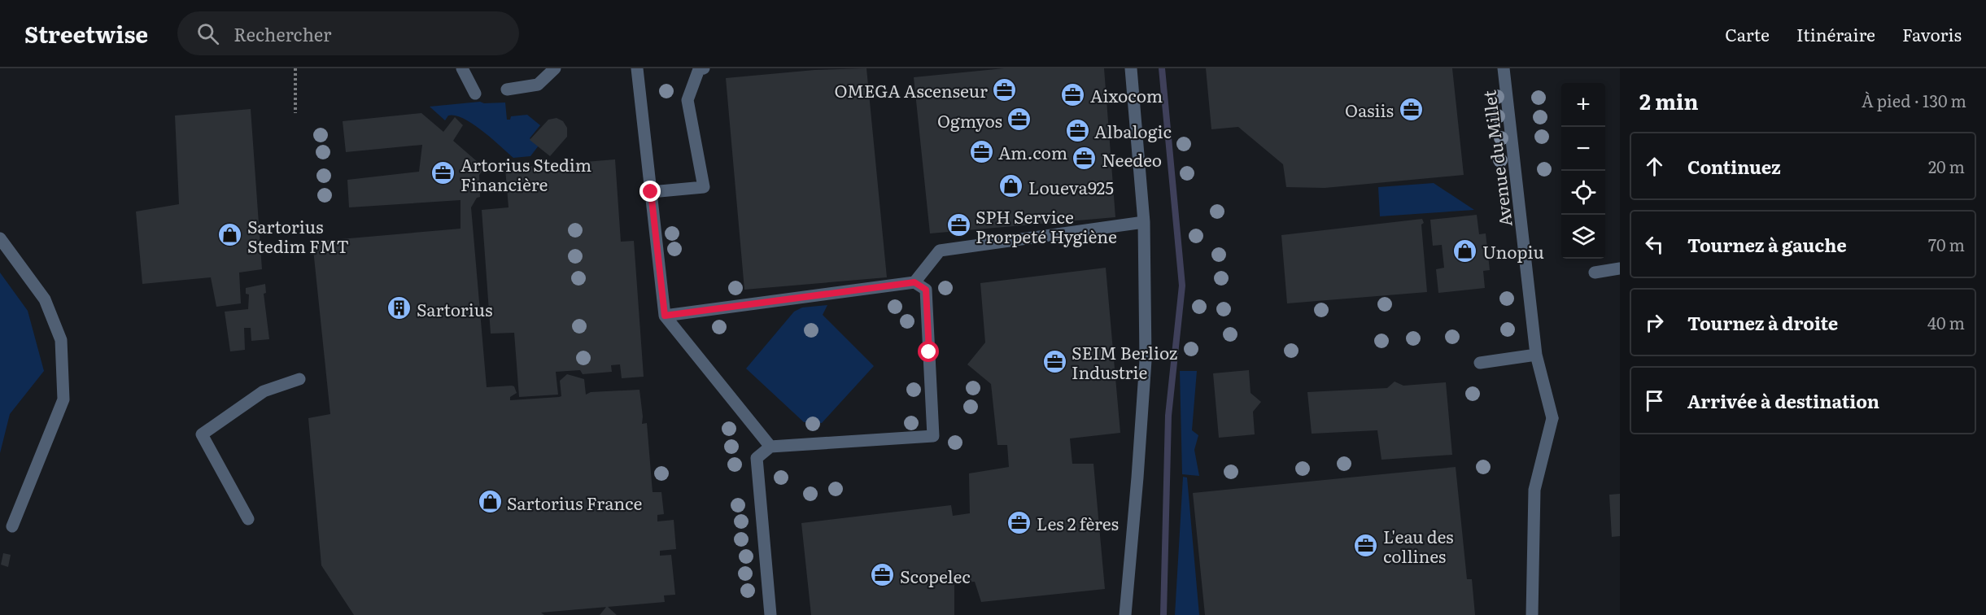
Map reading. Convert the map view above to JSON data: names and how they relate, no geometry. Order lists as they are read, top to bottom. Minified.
{"streets":{"street":["Avenue du Millet"]},"places":{"office":["OMEGA Ascenseur","Aixocom","Oasiis","Ogmyos","Albalogic","Am.com","Needeo","Artorius Stedim Financière","SPH Service Prorpeté Hygiène","SEIM Berlioz Industrie","Les 2 fères","L'eau des collines","Scopelec"],"shop":["Loueva925","Sartorius Stedim FMT","Unopiu","Sartorius France"],"building":["Sartorius"]},"page":{"header":"Streetwise","search":"Rechercher","nav":["Carte","Itinéraire","Favoris"],"heading":["2 min","À pied · 130 m"],"map_buttons":["+","−"],"list":[["Continuez","20 m"],["Tournez à gauche","70 m"],["Tournez à droite","40 m"],"Arrivée à destination"]}}
